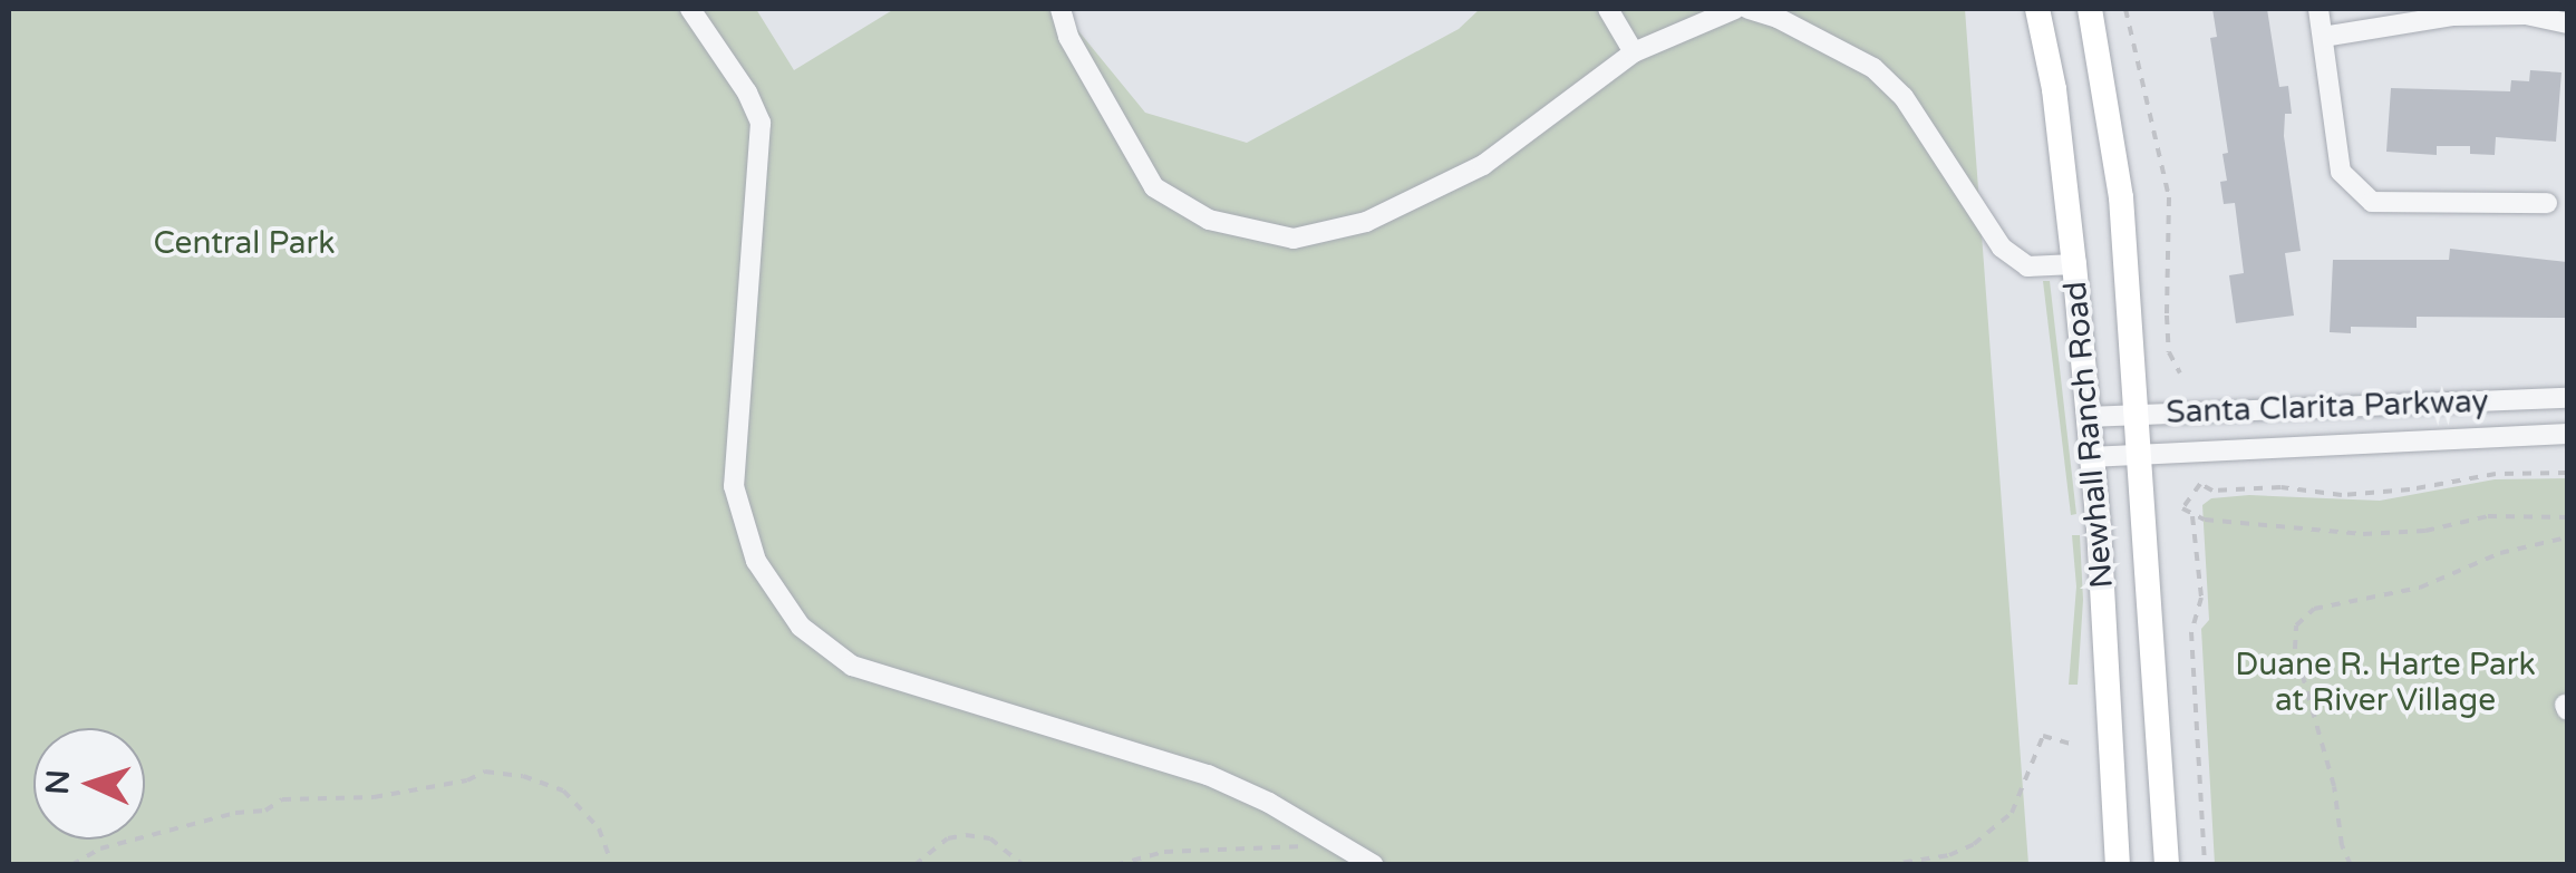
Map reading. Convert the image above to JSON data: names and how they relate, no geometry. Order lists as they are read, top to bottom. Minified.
{"streets":{"main road":["Newhall Ranch Road"],"street":["Santa Clarita Parkway"]},"crossings":[["Santa Clarita Parkway","Newhall Ranch Road"]],"parks":["Central Park","Duane R. Harte Park at River Village"],"north":"left"}
